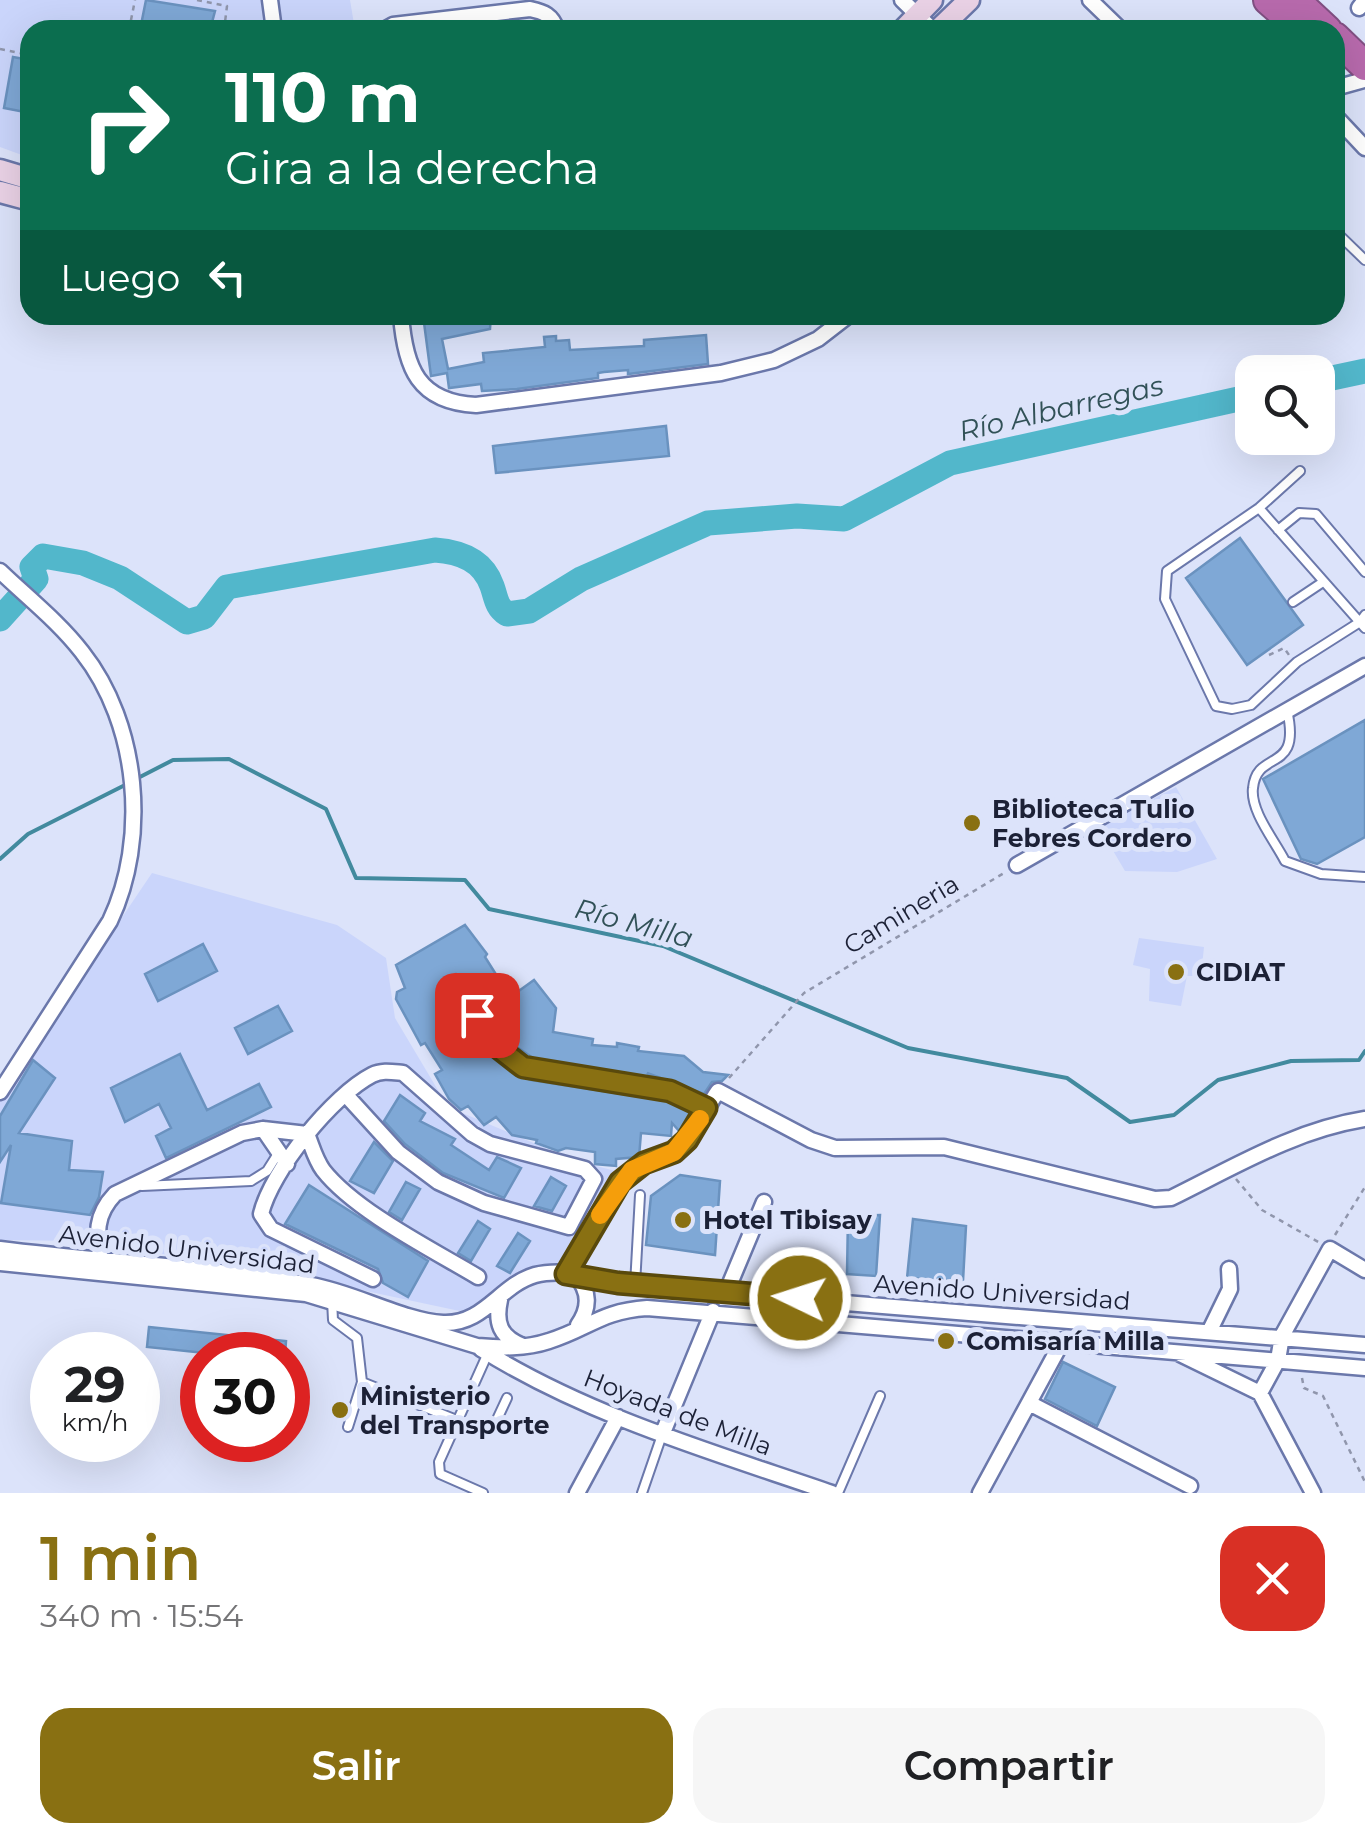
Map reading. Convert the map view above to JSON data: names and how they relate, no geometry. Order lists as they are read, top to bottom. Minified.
{"streets":{"street":["Avenido Universidad","Hoyada de Milla"],"path":["Camineria"]},"crossings":[["Avenido Universidad","Hoyada de Milla"]],"water":["Río Albarregas","Río Milla"],"places":["Biblioteca Tulio Febres Cordero","CIDIAT","Hotel Tibisay","Comisaría Milla","Ministerio del Transporte"],"page":{"turn":["110 m","Gira a la derecha"],"then":"Luego","speed":"29 km/h","limit":"30","heading":["1 min","340 m · 15:54"],"buttons":["Salir","Compartir"]}}
